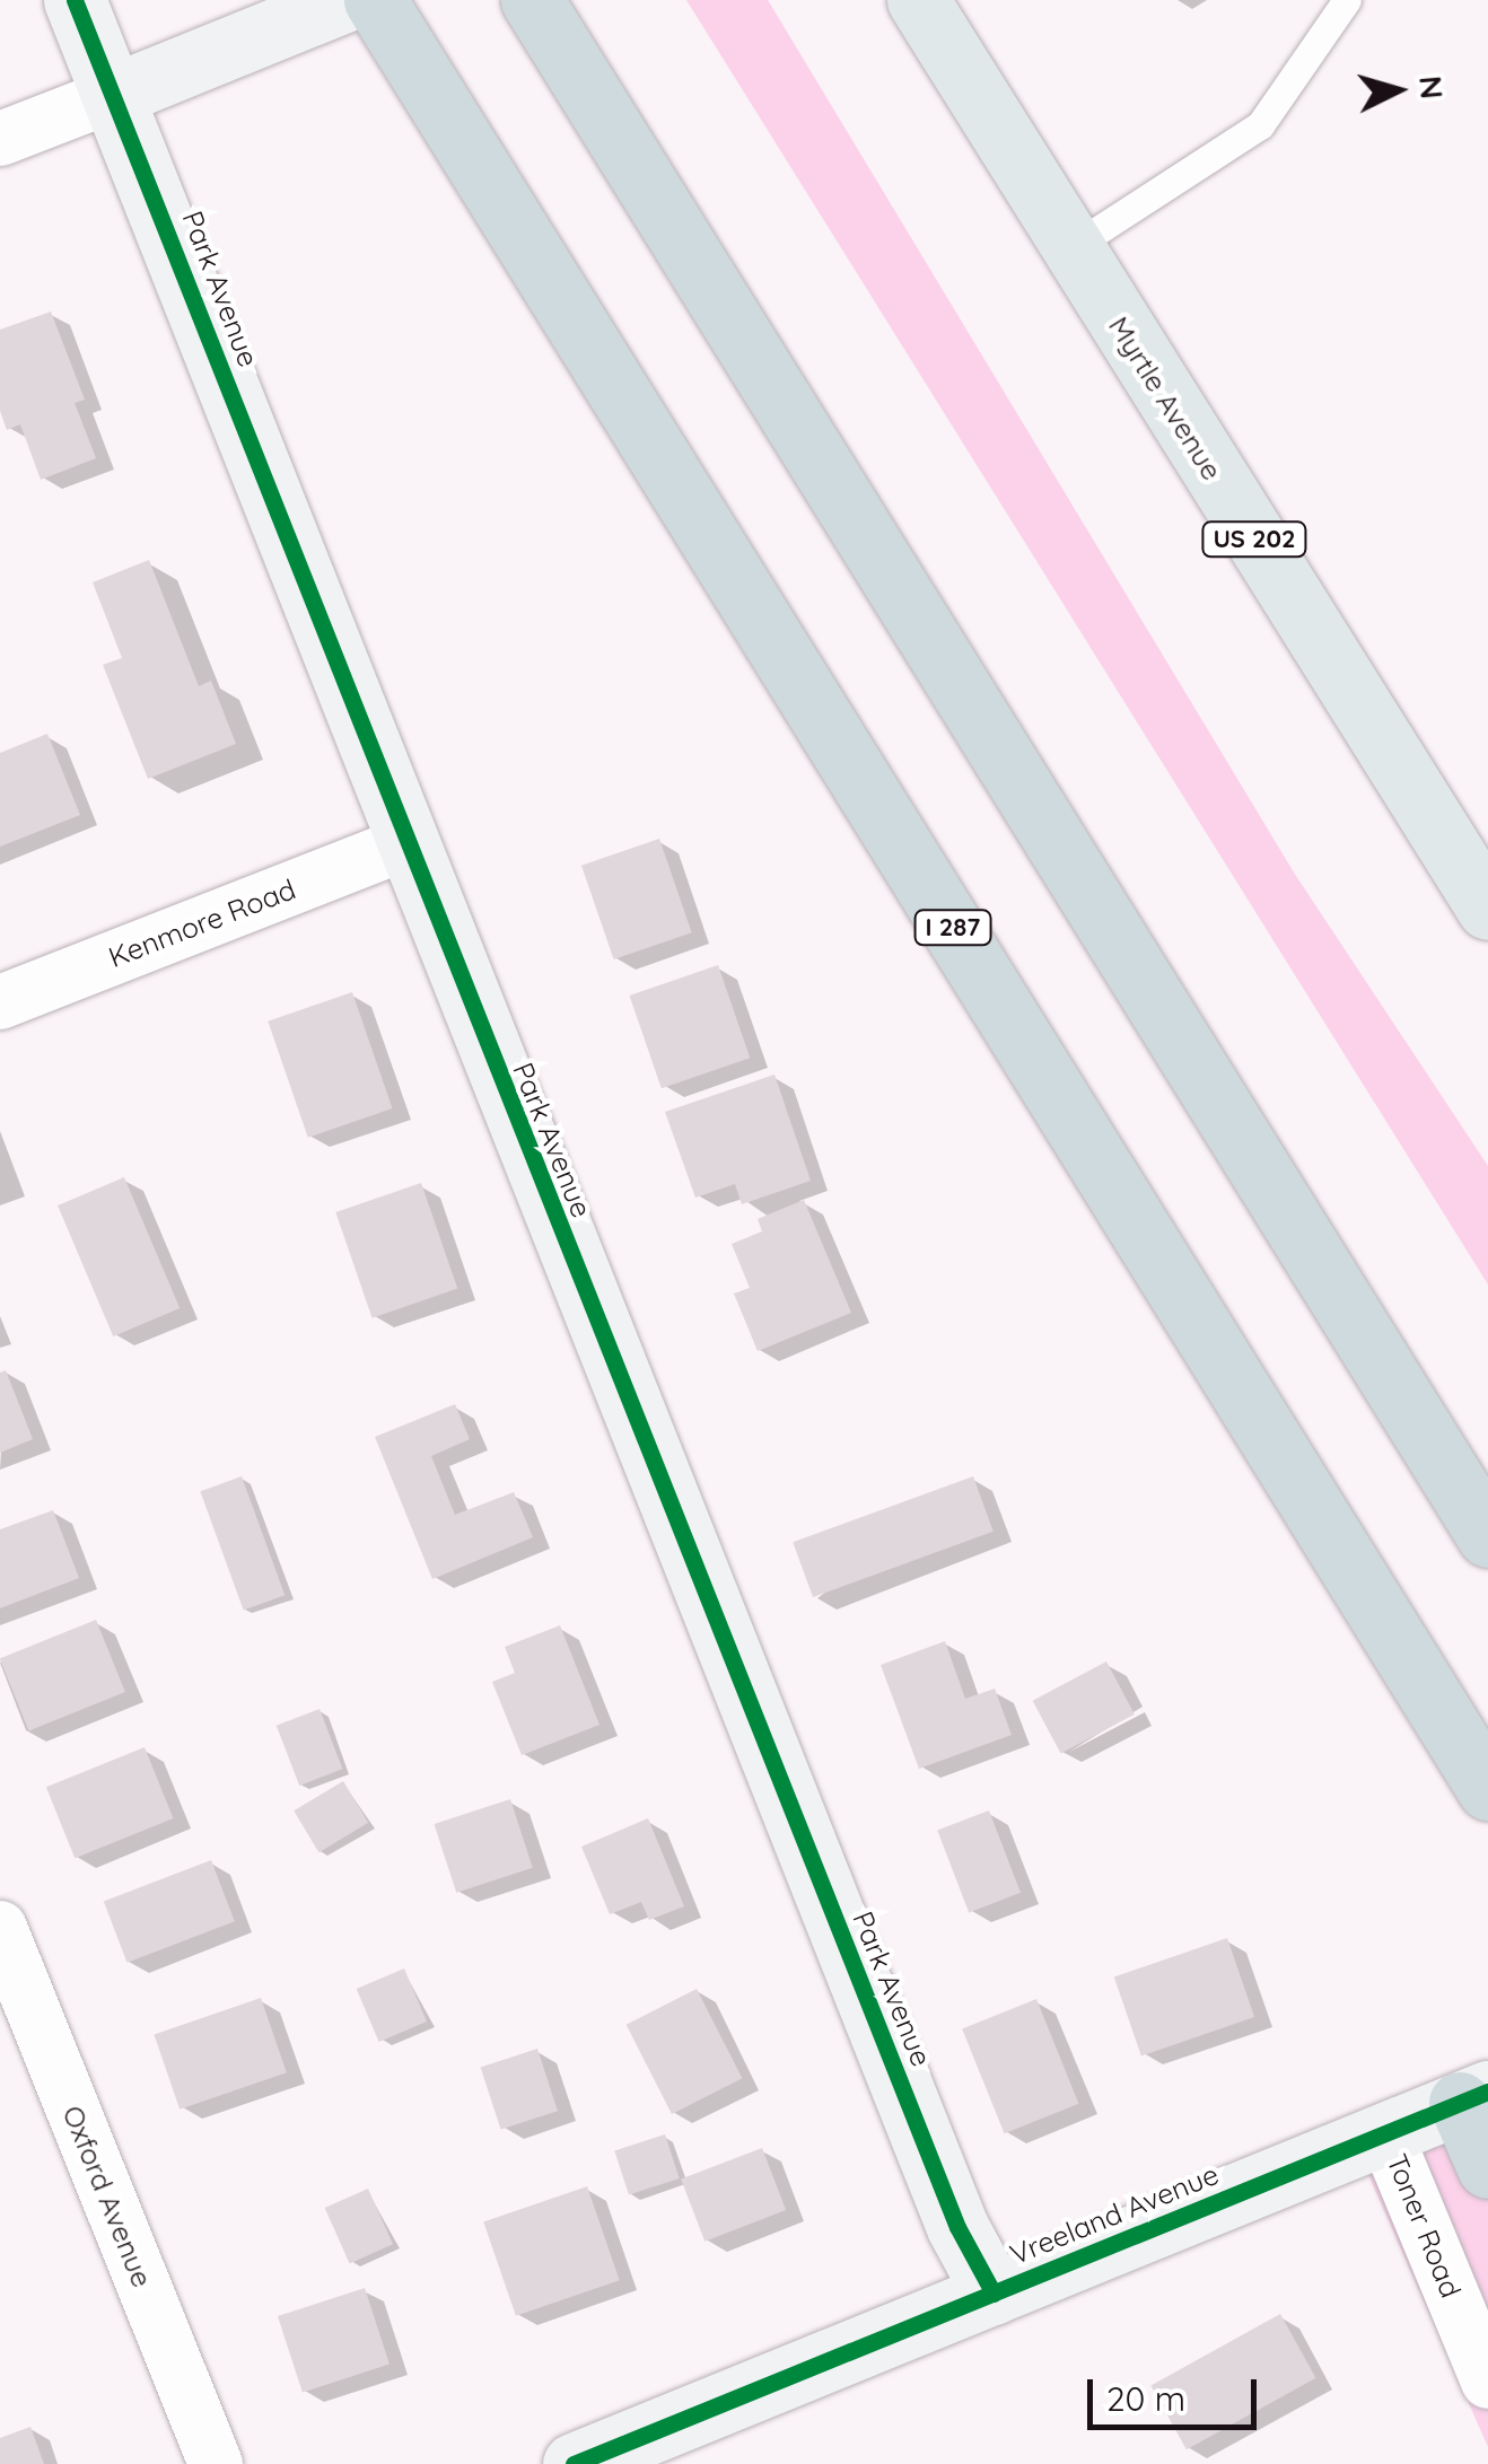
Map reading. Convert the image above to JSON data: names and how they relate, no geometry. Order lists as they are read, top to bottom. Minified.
{"streets":{"highway":["I 287"],"main road":["Myrtle Avenue","US 202"],"street":["Park Avenue","Kenmore Road","Oxford Avenue","Vreeland Avenue","Toner Road"]},"crossings":[["Park Avenue","Kenmore Road"],["Park Avenue","Vreeland Avenue"],["Vreeland Avenue","Toner Road"]],"scale_bar":"20 m","north":"right"}
